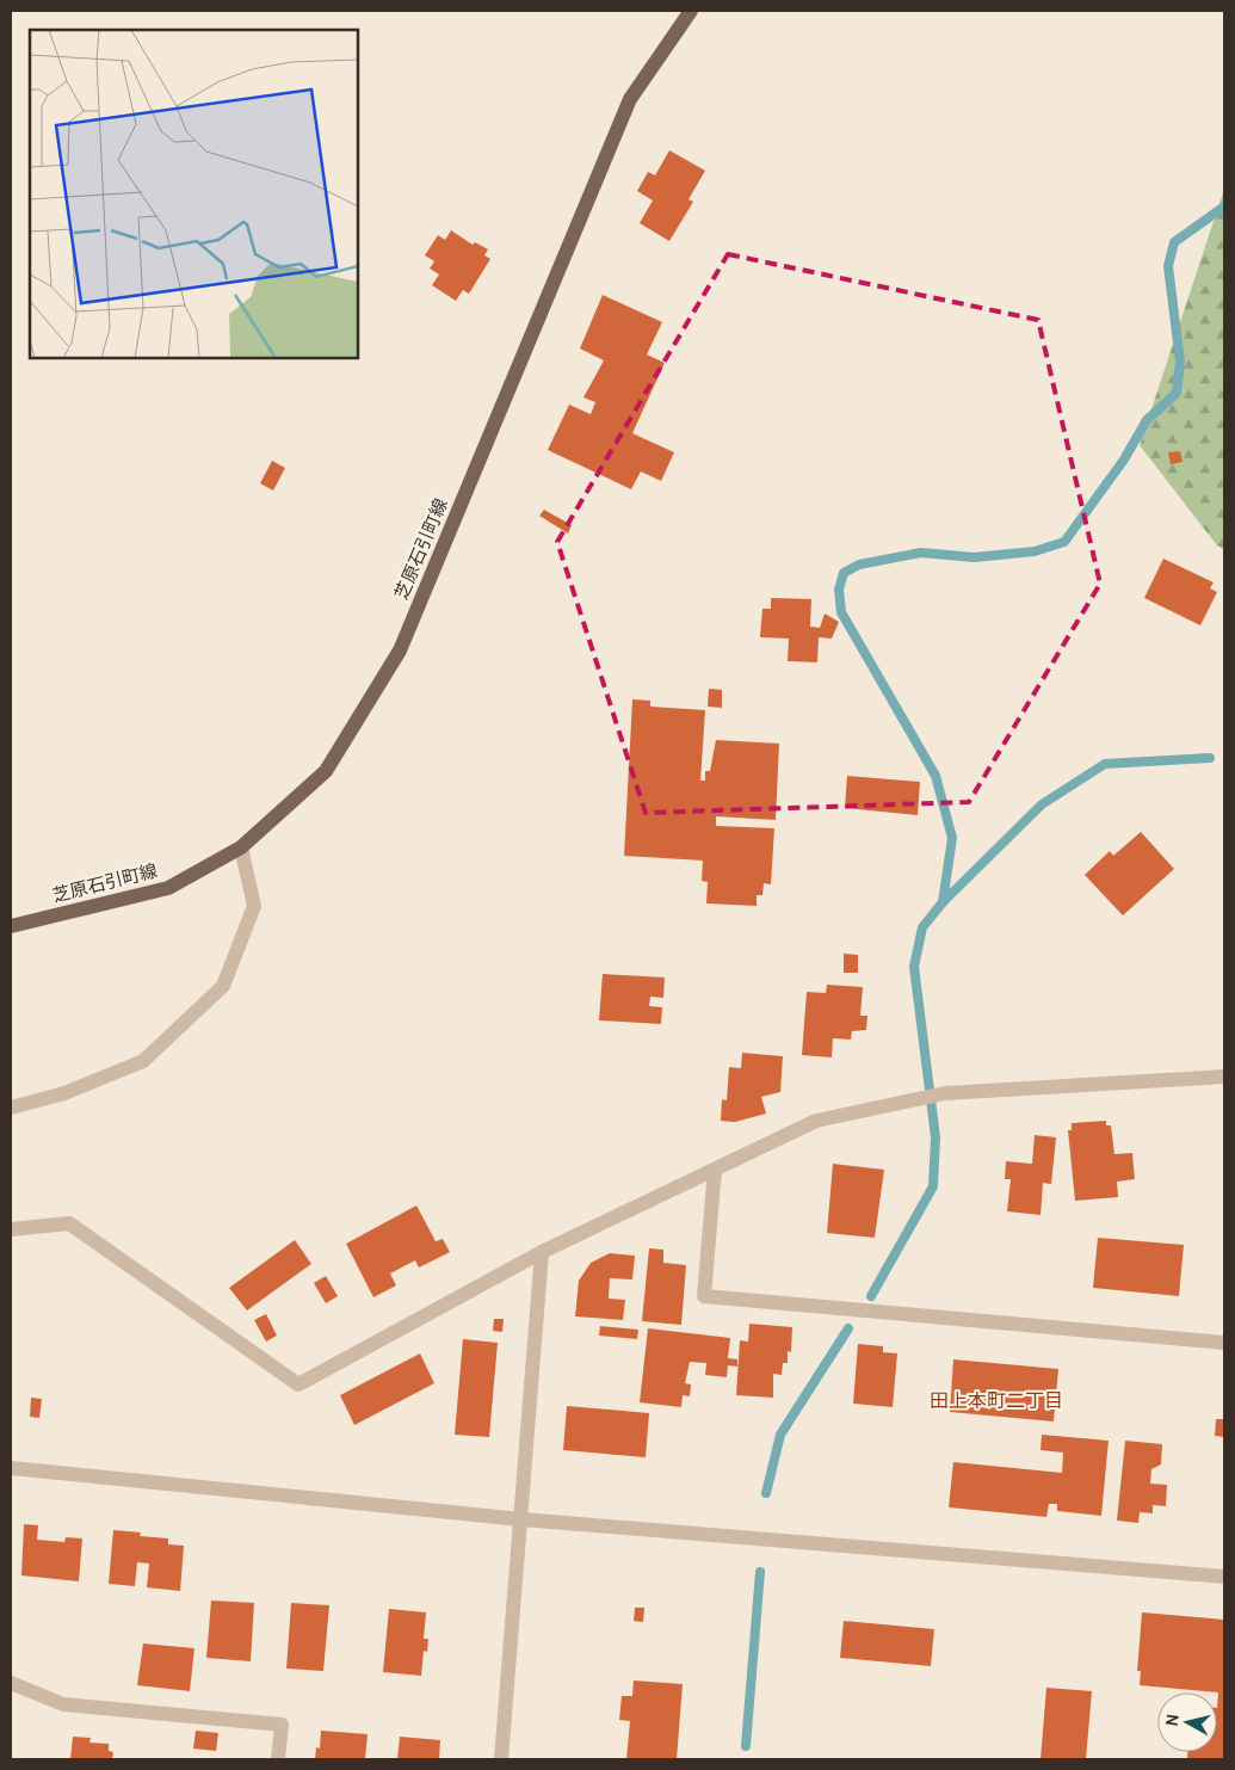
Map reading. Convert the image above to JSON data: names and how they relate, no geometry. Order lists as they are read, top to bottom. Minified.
{"streets":{"main road":["芝原石引町線"]},"districts":["田上本町二丁目"],"north":"left"}
